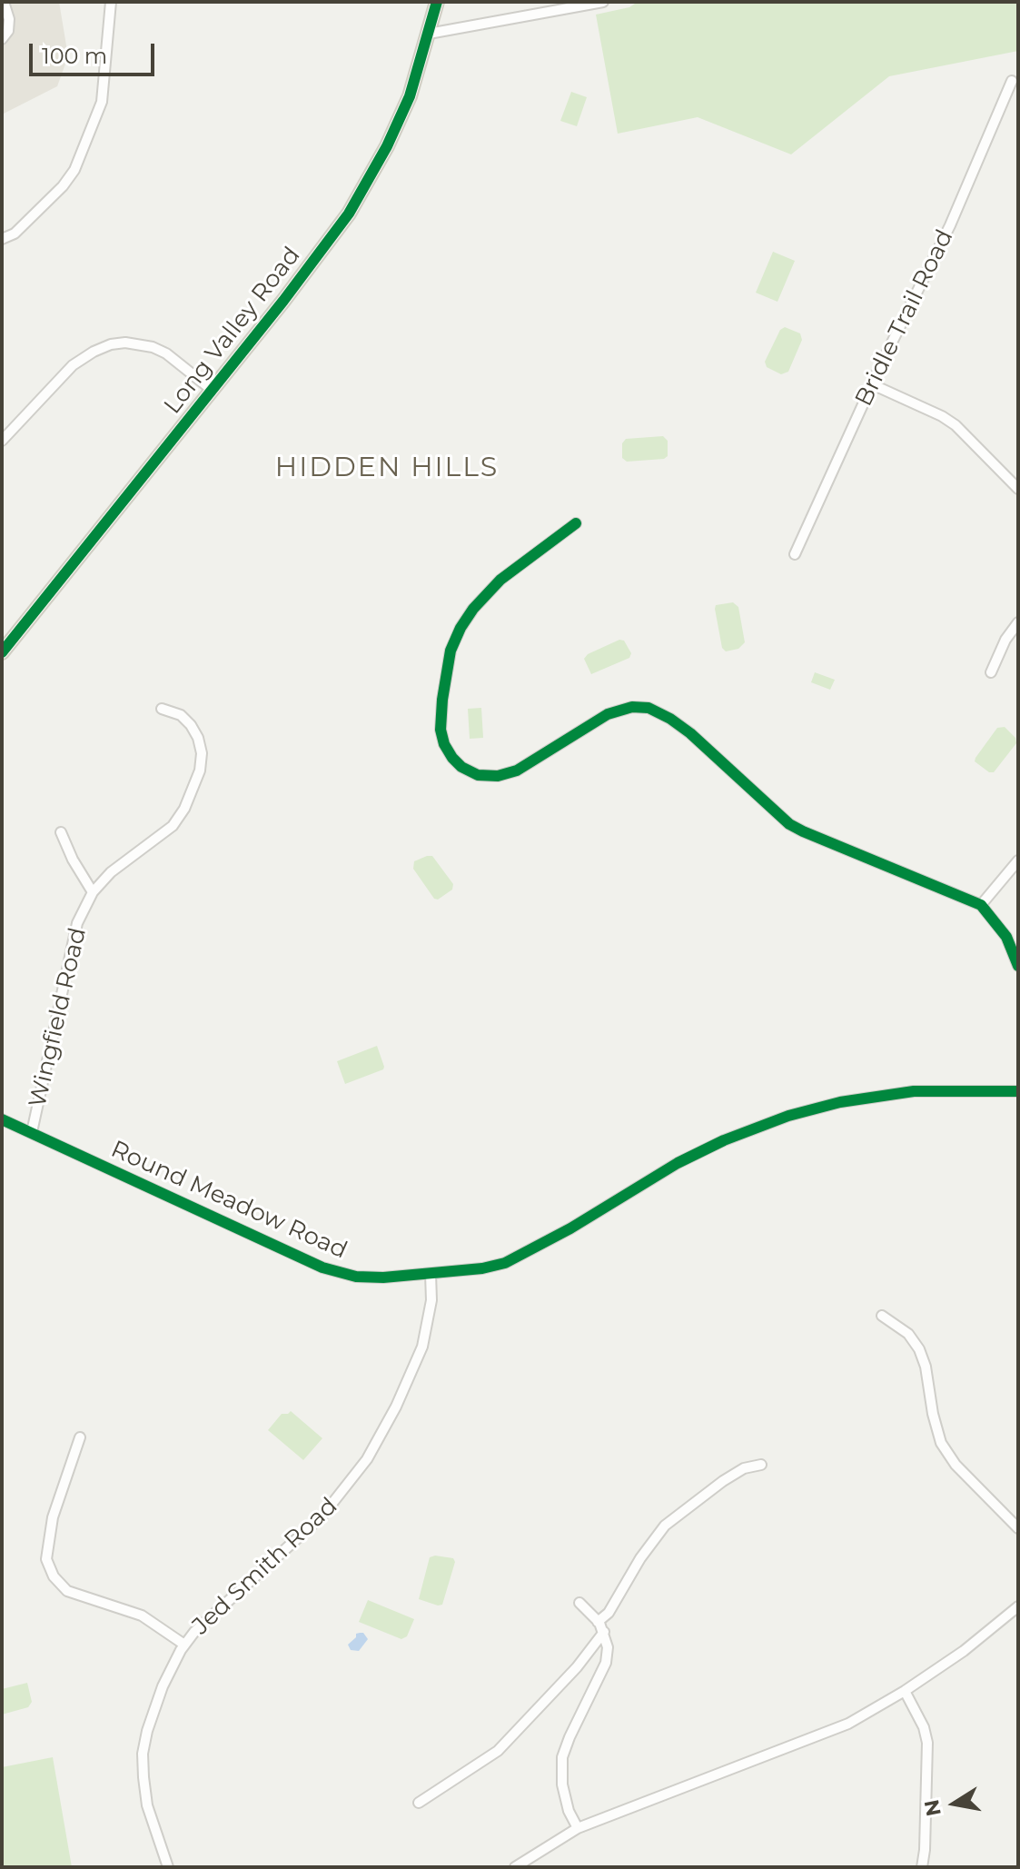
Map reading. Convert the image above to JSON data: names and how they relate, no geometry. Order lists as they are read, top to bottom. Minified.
{"streets":{"street":["Bridle Trail Road","Long Valley Road","Wingfield Road","Round Meadow Road","Jed Smith Road"]},"crossings":[["Wingfield Road","Round Meadow Road"],["Round Meadow Road","Jed Smith Road"]],"districts":["HIDDEN HILLS"],"scale_bar":"100 m","north":"left"}
